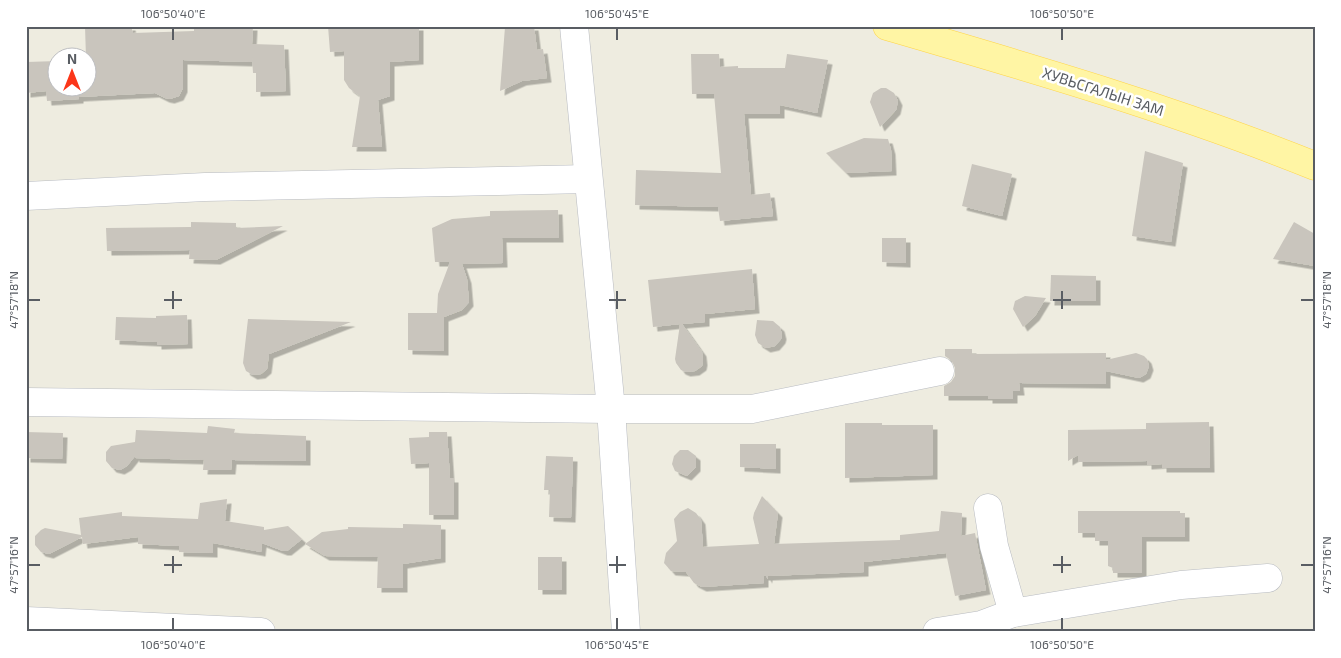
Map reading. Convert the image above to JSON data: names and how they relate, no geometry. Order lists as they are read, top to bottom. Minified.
{"streets":{"main road":["ХУВЬСГАЛЫН ЗАМ"]},"north":"top","coordinates":["106°50'40\"E","106°50'45\"E","106°50'50\"E","47°57'18\"N","47°57'16\"N"]}
